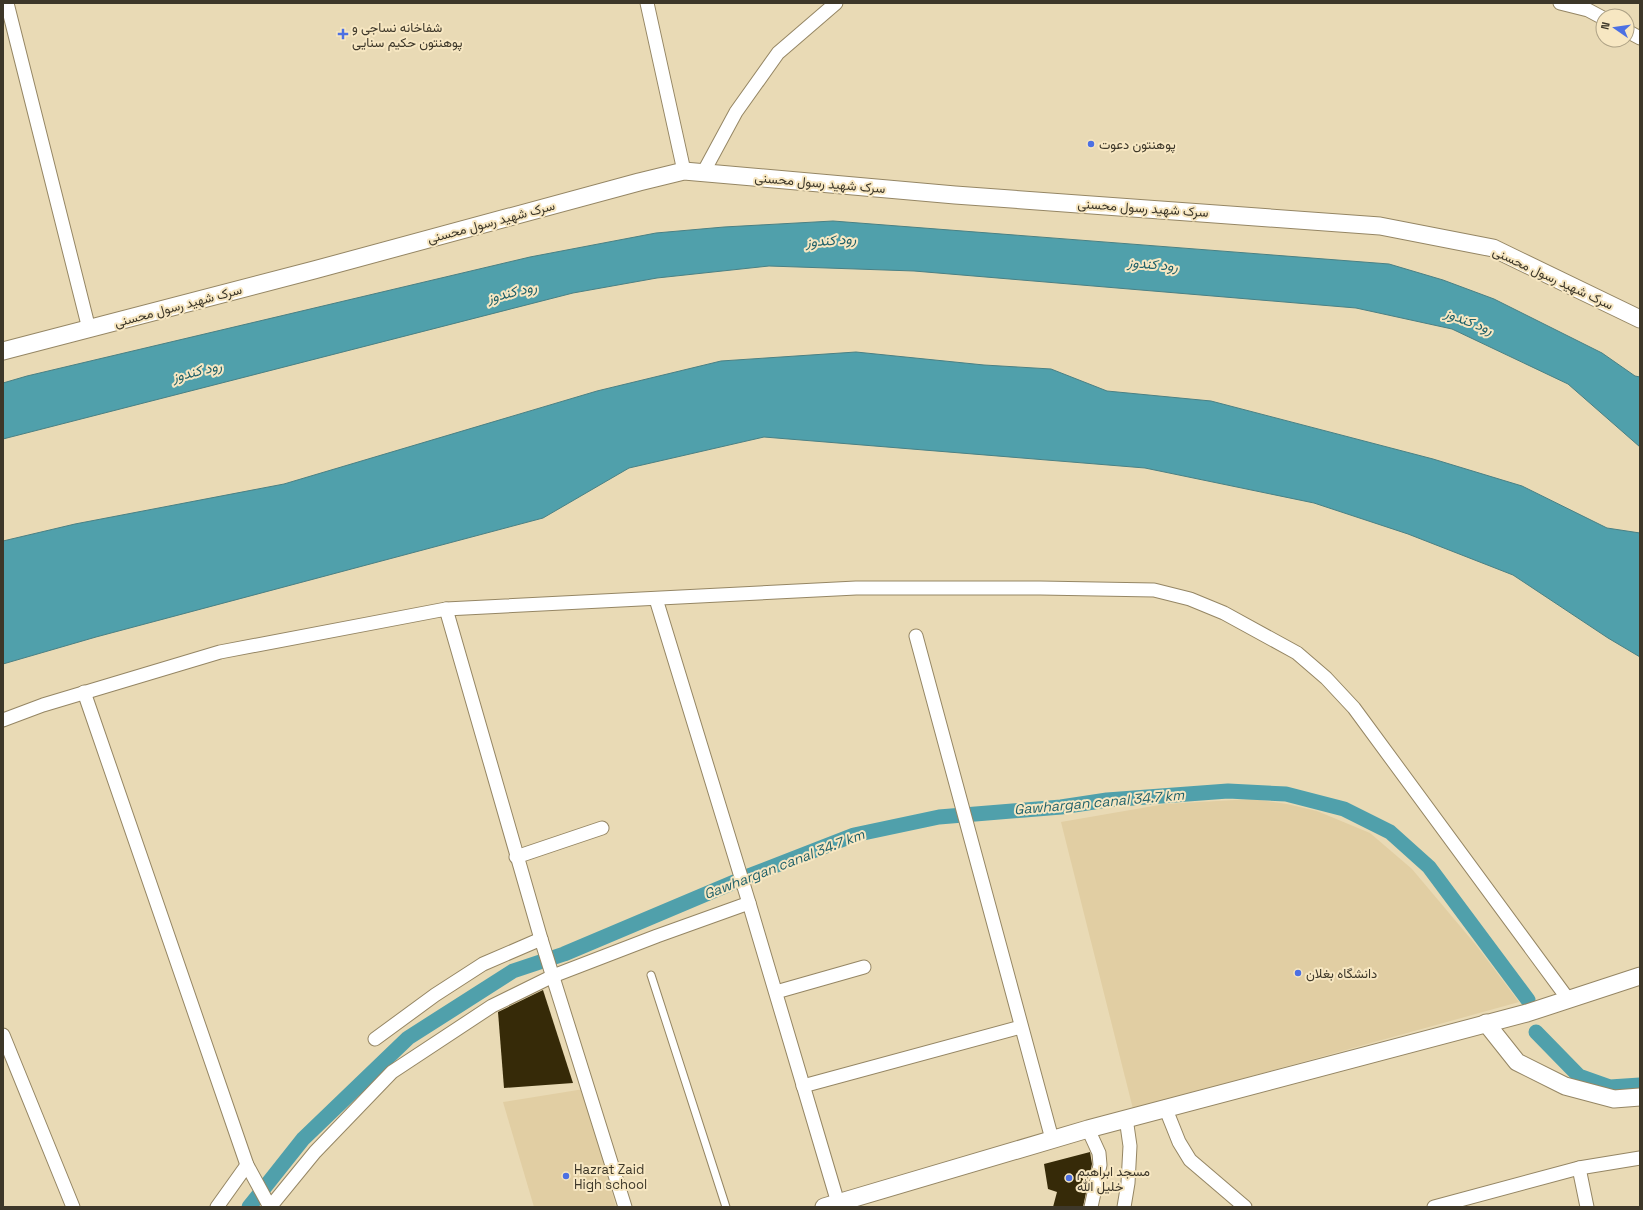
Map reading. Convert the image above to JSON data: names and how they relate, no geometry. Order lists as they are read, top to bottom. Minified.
{"streets":{"street":["سرک شهید رسول محسنی"]},"water":["رود کندوز","Gawhargan canal 34.7 km"],"places":{"health":["شفاخانه نساجی و پوهنتون حکیم سنایی"],"other":["پوهنتون دعوت","دانشگاه بغلان","Hazrat Zaid High school","مسجد ابراهیم خلیل الله"]},"north":"left"}
